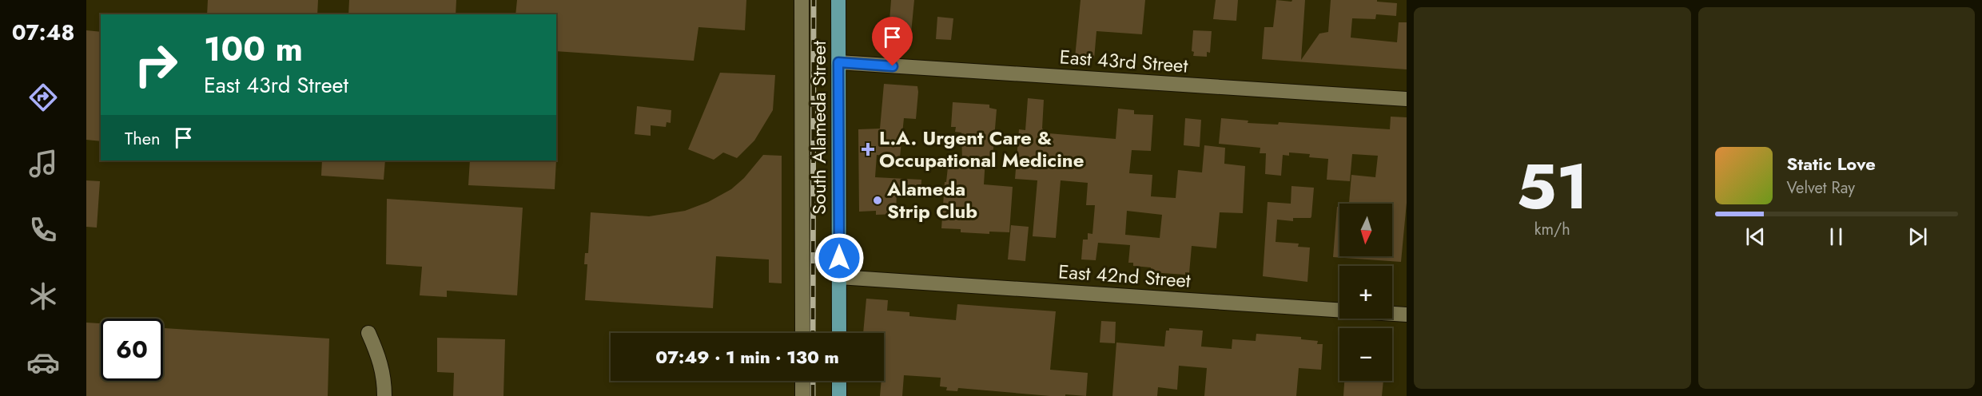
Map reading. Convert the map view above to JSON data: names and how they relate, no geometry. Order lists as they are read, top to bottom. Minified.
{"streets":{"main road":["South Alameda Street"],"street":["East 43rd Street","East 42nd Street"]},"crossings":[["East 43rd Street","South Alameda Street"],["South Alameda Street","East 42nd Street"]],"places":{"health":["L.A. Urgent Care & Occupational Medicine"],"other":["Alameda Strip Club"]},"north":"bottom","page":{"tabs":"07:48","tile":["51","km/h"],"turn":["100 m","East 43rd Street"],"then":"Then","song":["Static Love","Velvet Ray"],"map_buttons":["+","−"],"limit":"60","trip":"07:49 · 1 min · 130 m"}}
